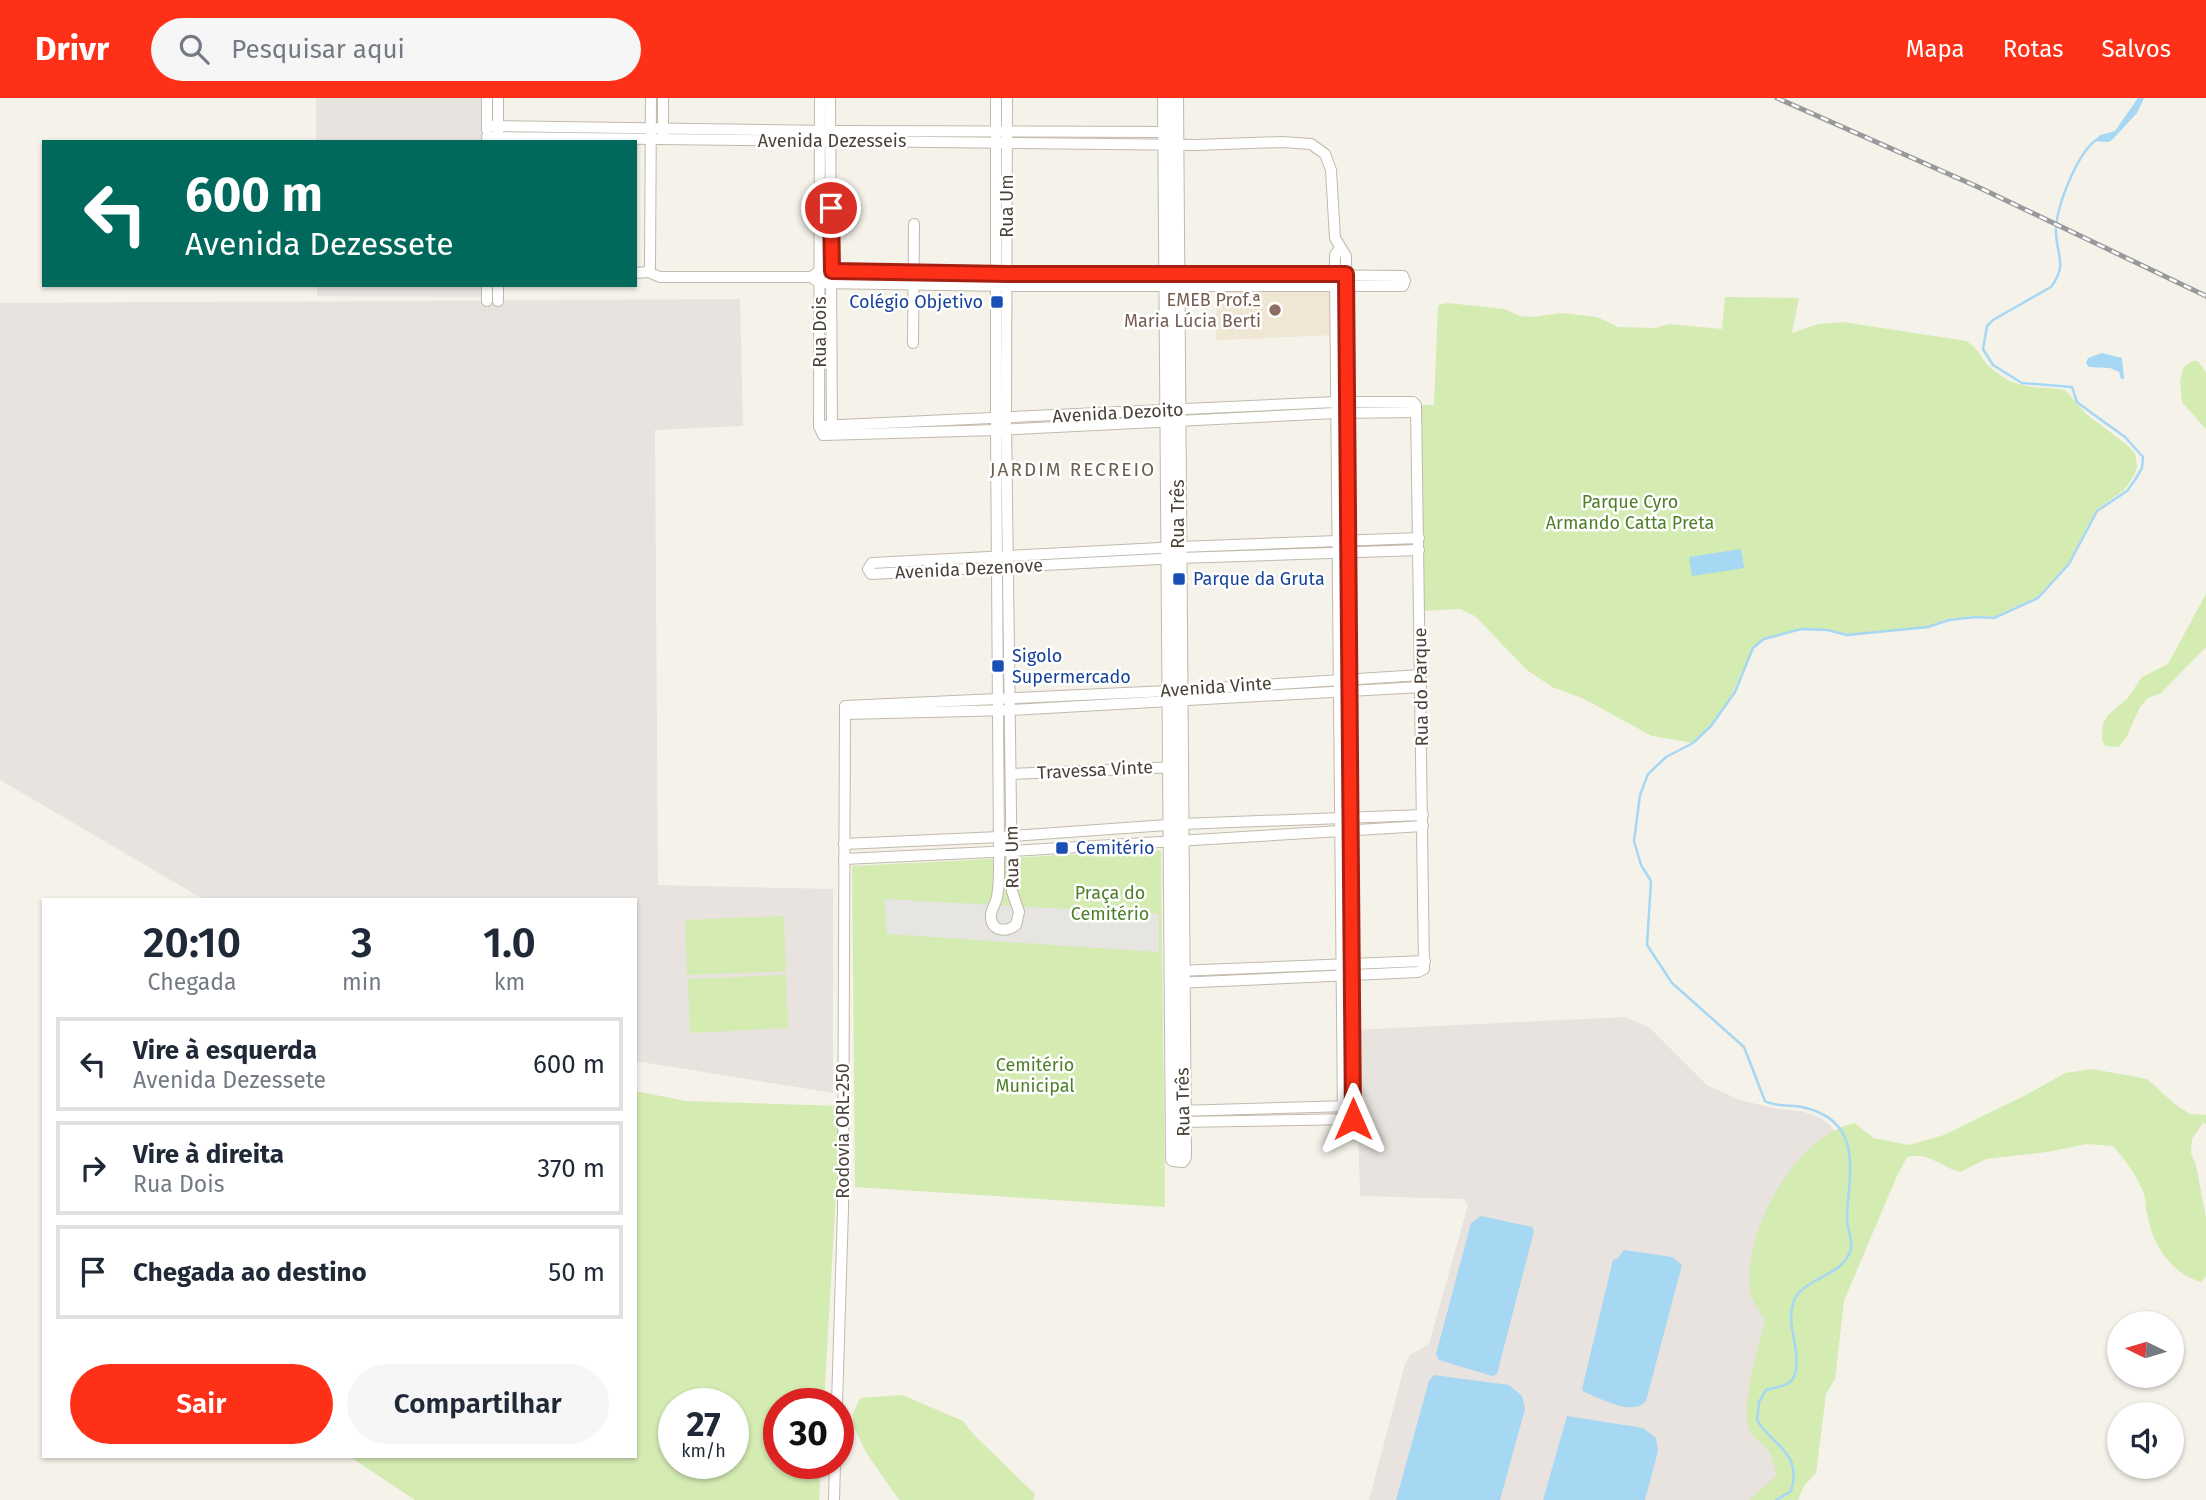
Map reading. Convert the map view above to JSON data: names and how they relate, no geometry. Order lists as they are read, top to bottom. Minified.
{"streets":{"street":["Avenida Dezesseis","Rua Um","Rua Dois","Avenida Dezoito","Rua Três","Avenida Dezenove","Avenida Vinte","Rua do Parque","Travessa Vinte","Rodovia ORL-250"]},"crossings":[["Avenida Dezesseis","Rua Um"],["Avenida Dezesseis","Rua Dois"],["Avenida Dezesseis","Rua Três"],["Rua Um","Avenida Dezoito"],["Rua Um","Avenida Dezenove"],["Rua Um","Avenida Vinte"],["Rua Um","Travessa Vinte"],["Rua Dois","Avenida Dezoito"],["Avenida Dezoito","Rua Três"],["Avenida Dezoito","Rua do Parque"],["Rua Três","Avenida Dezenove"],["Rua Três","Avenida Vinte"],["Rua Três","Travessa Vinte"],["Avenida Dezenove","Rua do Parque"],["Avenida Vinte","Rua do Parque"]],"districts":["JARDIM RECREIO"],"parks":["Parque Cyro Armando Catta Preta","Praça do Cemitério","Cemitério Municipal"],"places":{"transit":["Colégio Objetivo","Parque da Gruta","Sigolo Supermercado","Cemitério"],"other":["EMEB Prof.ª Maria Lúcia Berti"]},"north":"left","page":{"header":"Drivr","search":"Pesquisar aqui","nav":["Mapa","Rotas","Salvos"],"turn":["600 m","Avenida Dezessete"],"eta":["20:10","Chegada","3","min","1.0","km"],"list":[{"name":"Vire à esquerda","note":"Avenida Dezessete","value":"600 m"},{"name":"Vire à direita","note":"Rua Dois","value":"370 m"},{"name":"Chegada ao destino","value":"50 m"}],"buttons":["Sair","Compartilhar"],"speed":"27 km/h","limit":"30"}}
